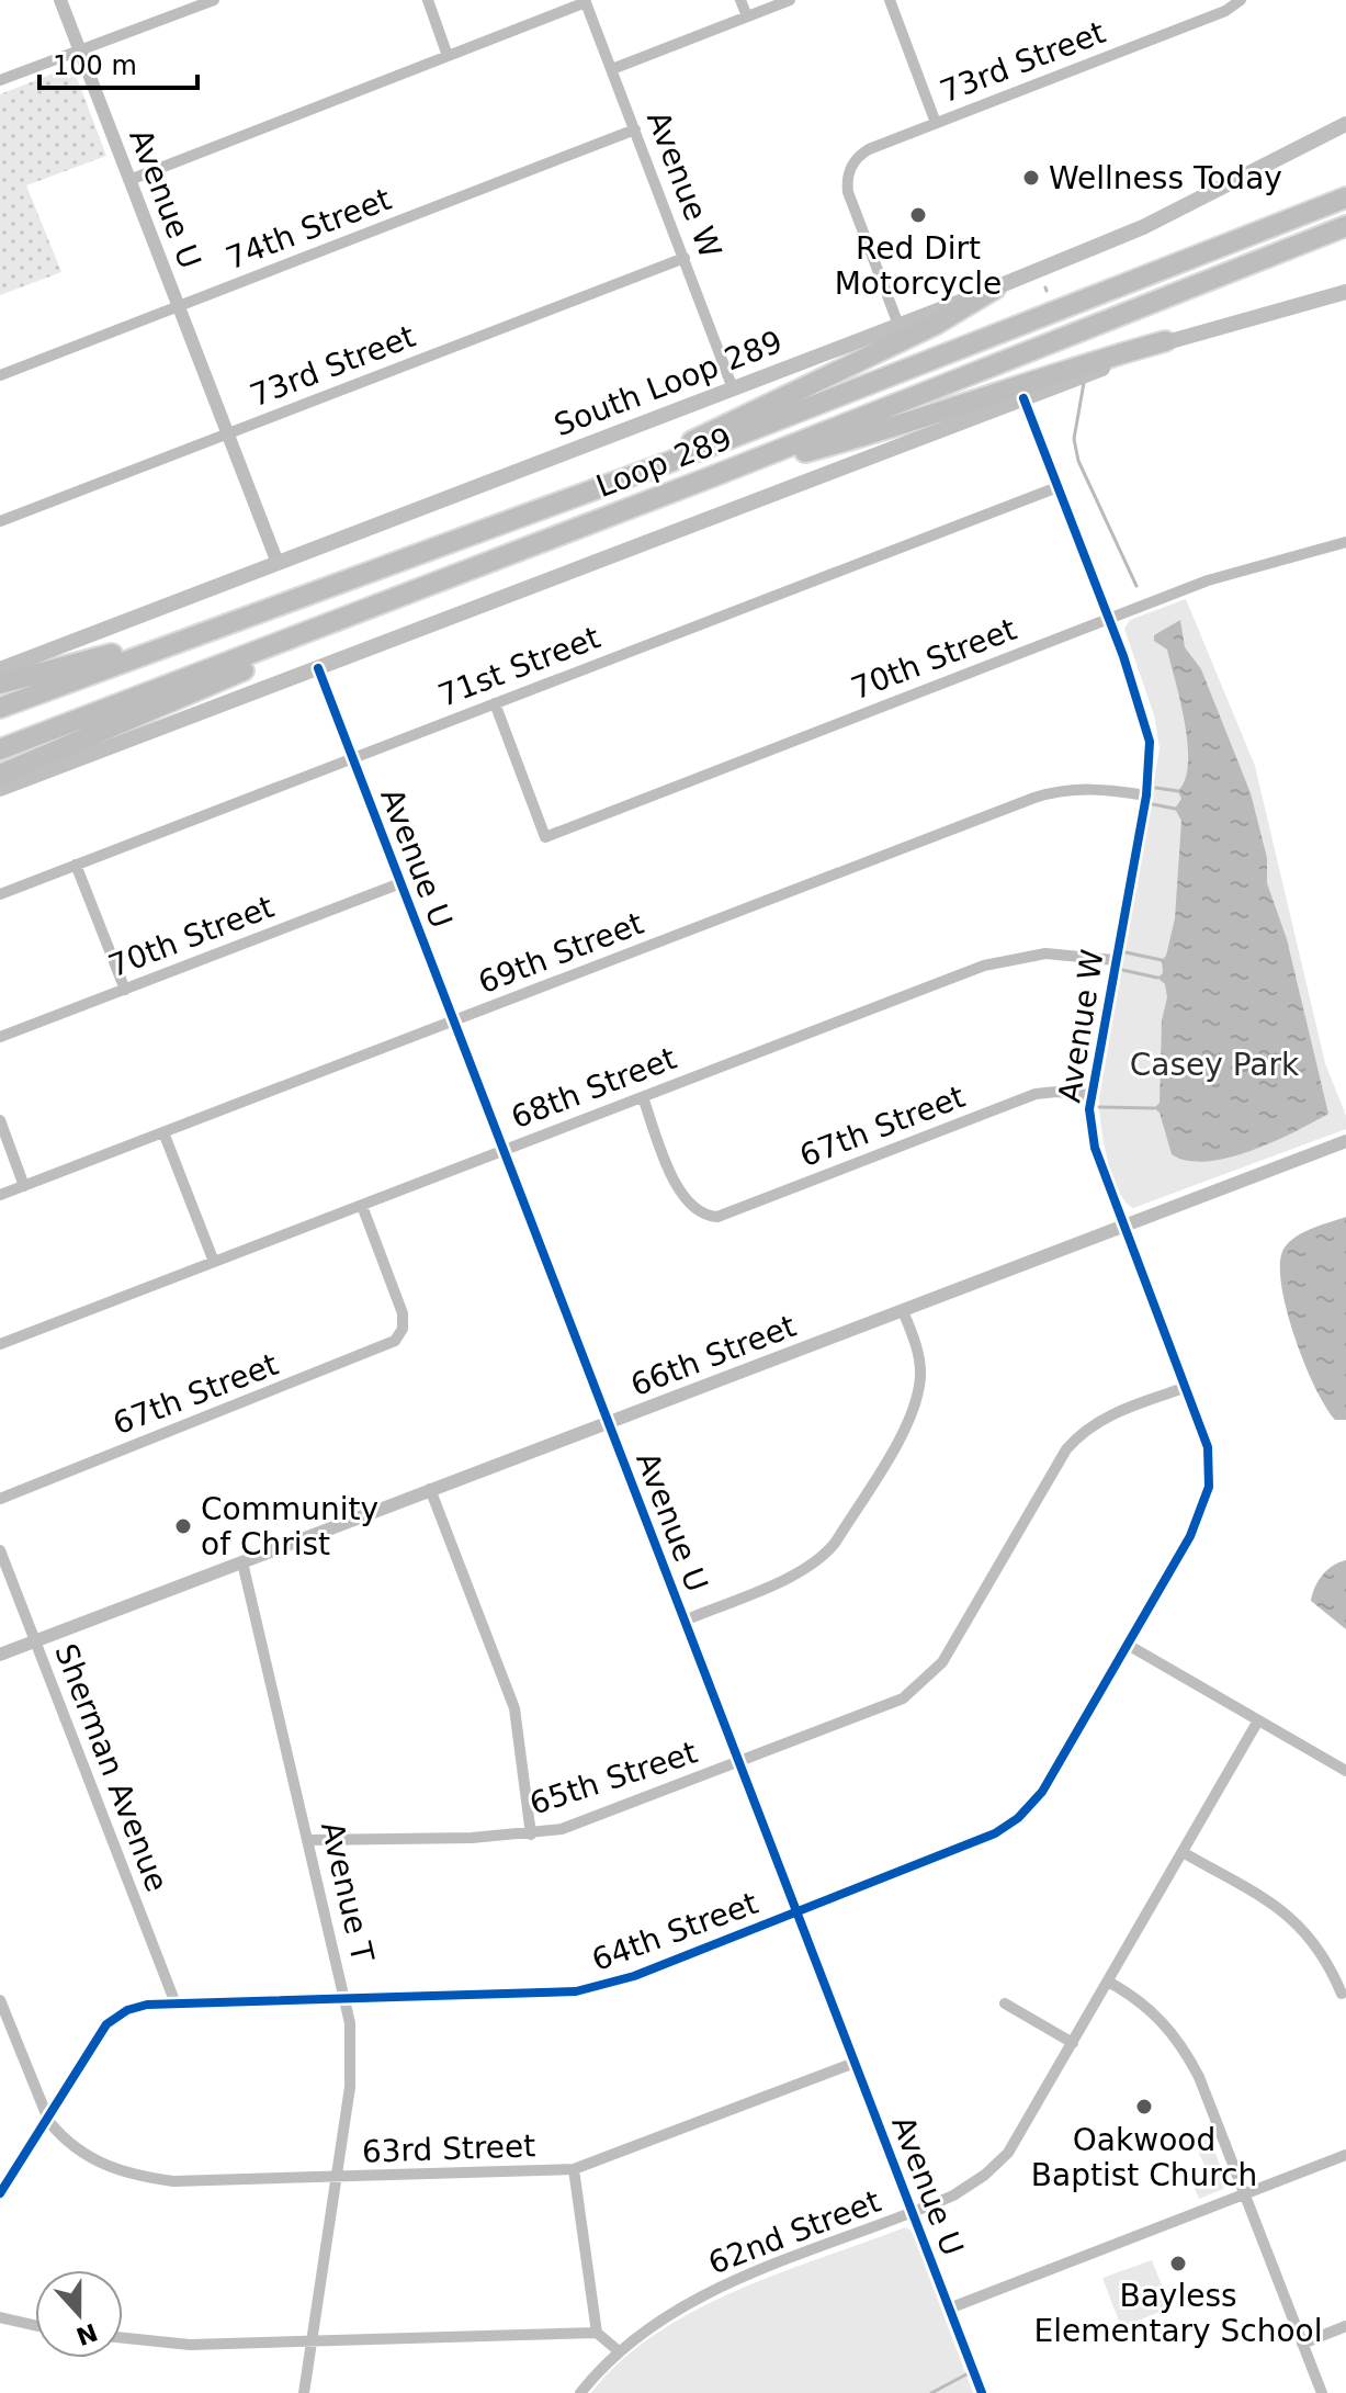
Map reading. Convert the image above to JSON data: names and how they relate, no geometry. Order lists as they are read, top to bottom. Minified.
{"streets":{"highway":["Loop 289"],"main road":["South Loop 289"],"street":["73rd Street","Avenue W","Avenue U","74th Street","70th Street","71st Street","69th Street","68th Street","67th Street","66th Street","Sherman Avenue","65th Street","Avenue T","64th Street","63rd Street","62nd Street"]},"crossings":[["73rd Street","Avenue W"],["73rd Street","Avenue U"],["73rd Street","South Loop 289"],["Avenue W","74th Street"],["Avenue W","South Loop 289"],["Avenue W","70th Street"],["Avenue W","71st Street"],["Avenue W","69th Street"],["Avenue W","68th Street"],["Avenue W","67th Street"],["Avenue W","66th Street"],["Avenue W","65th Street"],["Avenue W","64th Street"],["Avenue U","74th Street"],["Avenue U","South Loop 289"],["Avenue U","70th Street"],["Avenue U","71st Street"],["Avenue U","69th Street"],["Avenue U","68th Street"],["Avenue U","66th Street"],["Avenue U","65th Street"],["Avenue U","64th Street"],["Avenue U","63rd Street"],["Avenue U","62nd Street"],["70th Street","71st Street"],["68th Street","67th Street"],["66th Street","Sherman Avenue"],["66th Street","Avenue T"],["Sherman Avenue","64th Street"],["65th Street","Avenue T"],["Avenue T","64th Street"],["Avenue T","63rd Street"],["64th Street","63rd Street"]],"parks":["Casey Park"],"places":["Wellness Today","Red Dirt Motorcycle","Community of Christ","Oakwood Baptist Church","Bayless Elementary School"],"scale_bar":"100 m","north":"bottom"}
